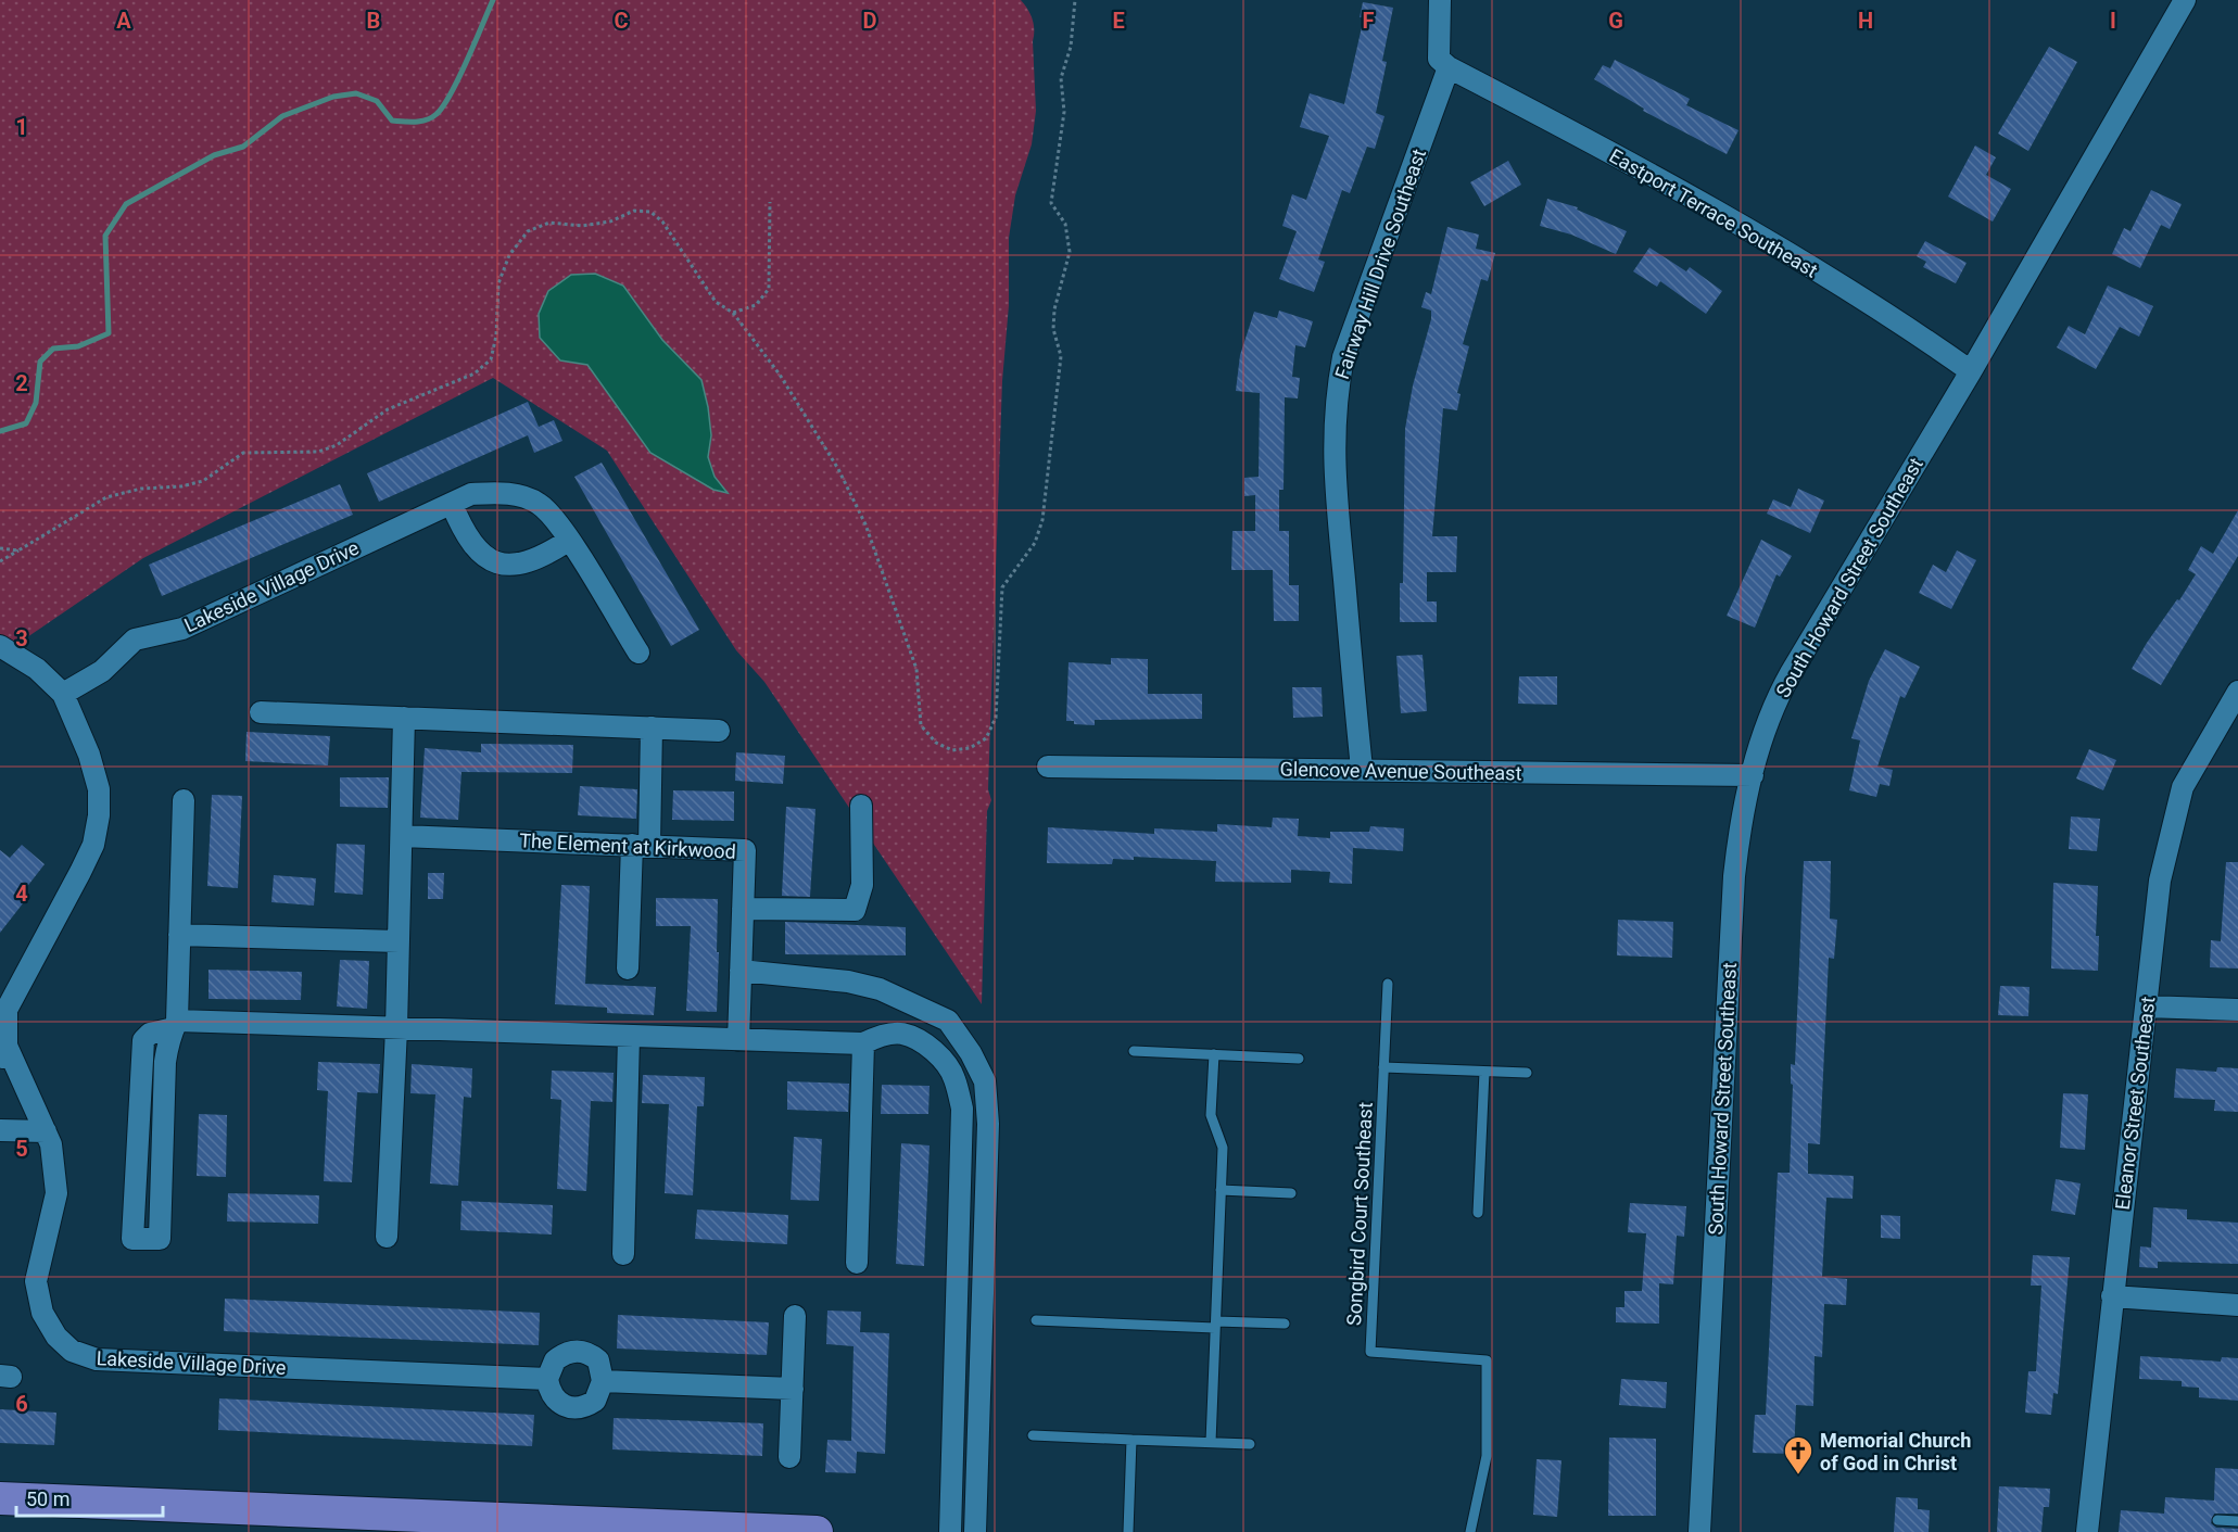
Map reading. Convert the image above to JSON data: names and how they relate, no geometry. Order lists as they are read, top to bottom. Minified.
{"streets":{"street":["Eastport Terrace Southeast","Fairway Hill Drive Southeast","South Howard Street Southeast","Lakeside Village Drive","Glencove Avenue Southeast","The Element at Kirkwood","Eleanor Street Southeast"],"lane":["Songbird Court Southeast"]},"crossings":[["Eastport Terrace Southeast","Fairway Hill Drive Southeast"],["Eastport Terrace Southeast","South Howard Street Southeast"],["Fairway Hill Drive Southeast","Glencove Avenue Southeast"],["South Howard Street Southeast","Glencove Avenue Southeast"]],"places":{"church":["Memorial Church of God in Christ"]},"scale_bar":"50 m","grid":{"columns":["A","B","C","D","E","F","G","H","I"],"rows":["1","2","3","4","5","6"]}}
